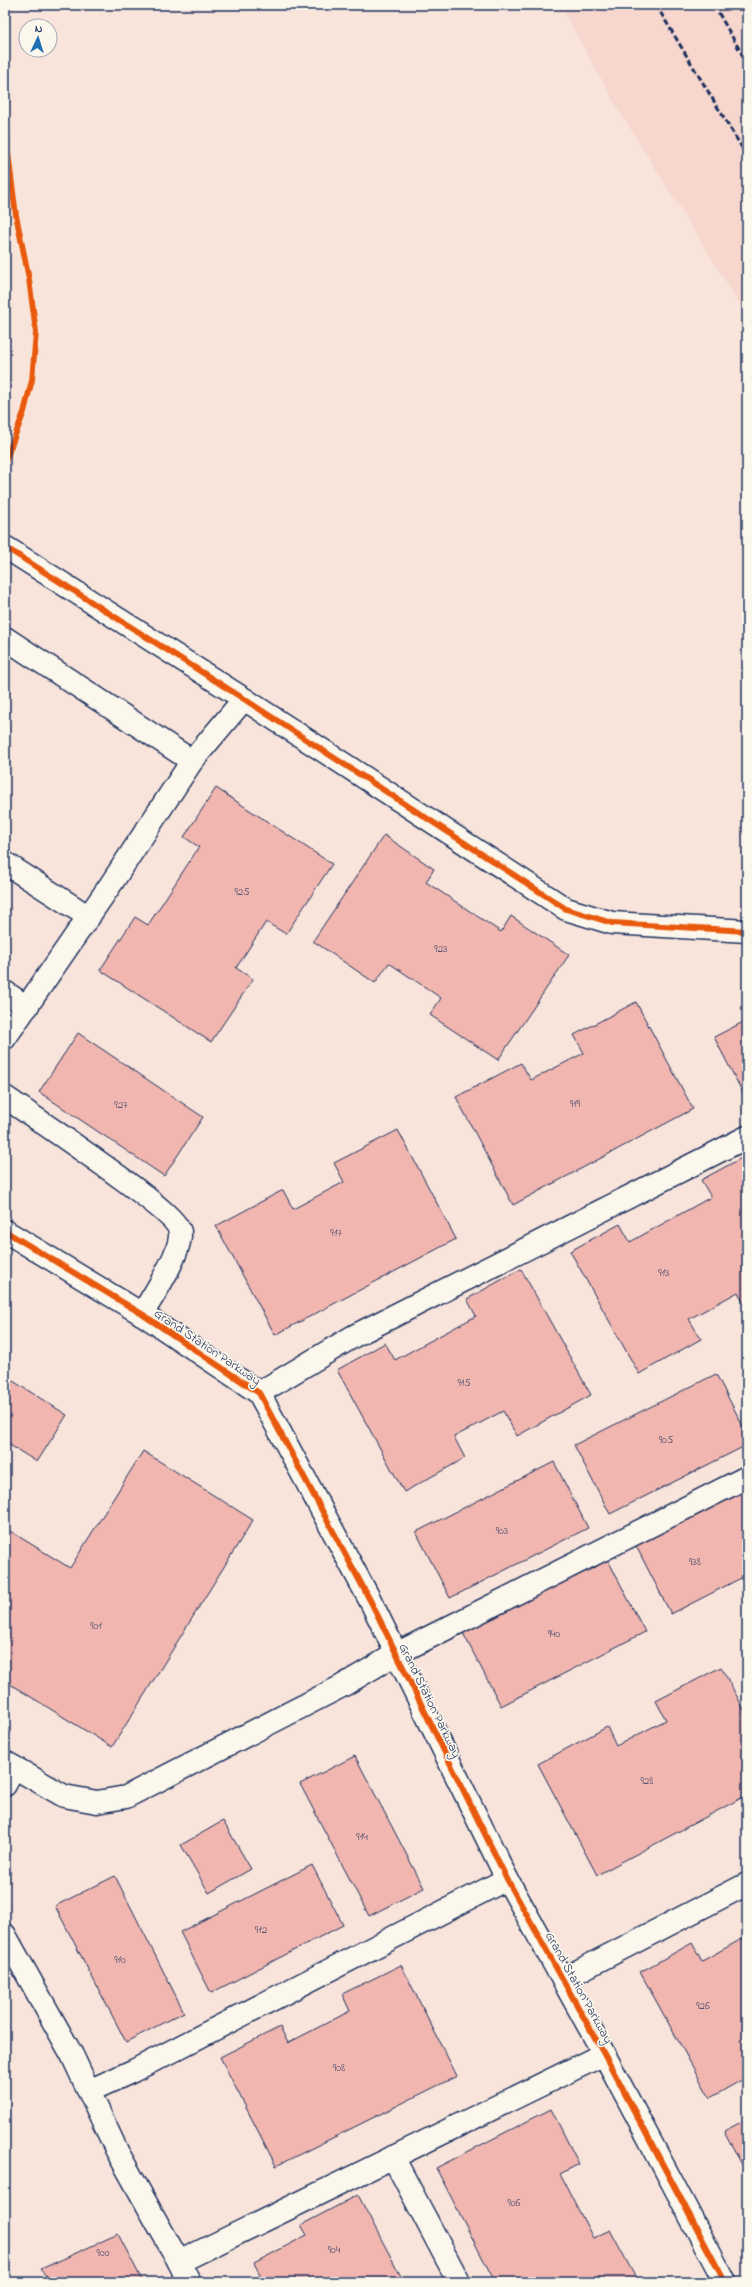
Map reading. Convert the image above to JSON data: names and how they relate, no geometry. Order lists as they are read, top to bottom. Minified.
{"streets":{"street":["Grand Station Parkway"]},"house_numbers":["925","923","919","927","917","913","915","905","903","938","901","940","928","914","912","910","926","908","906","904","900"],"north":"top"}
